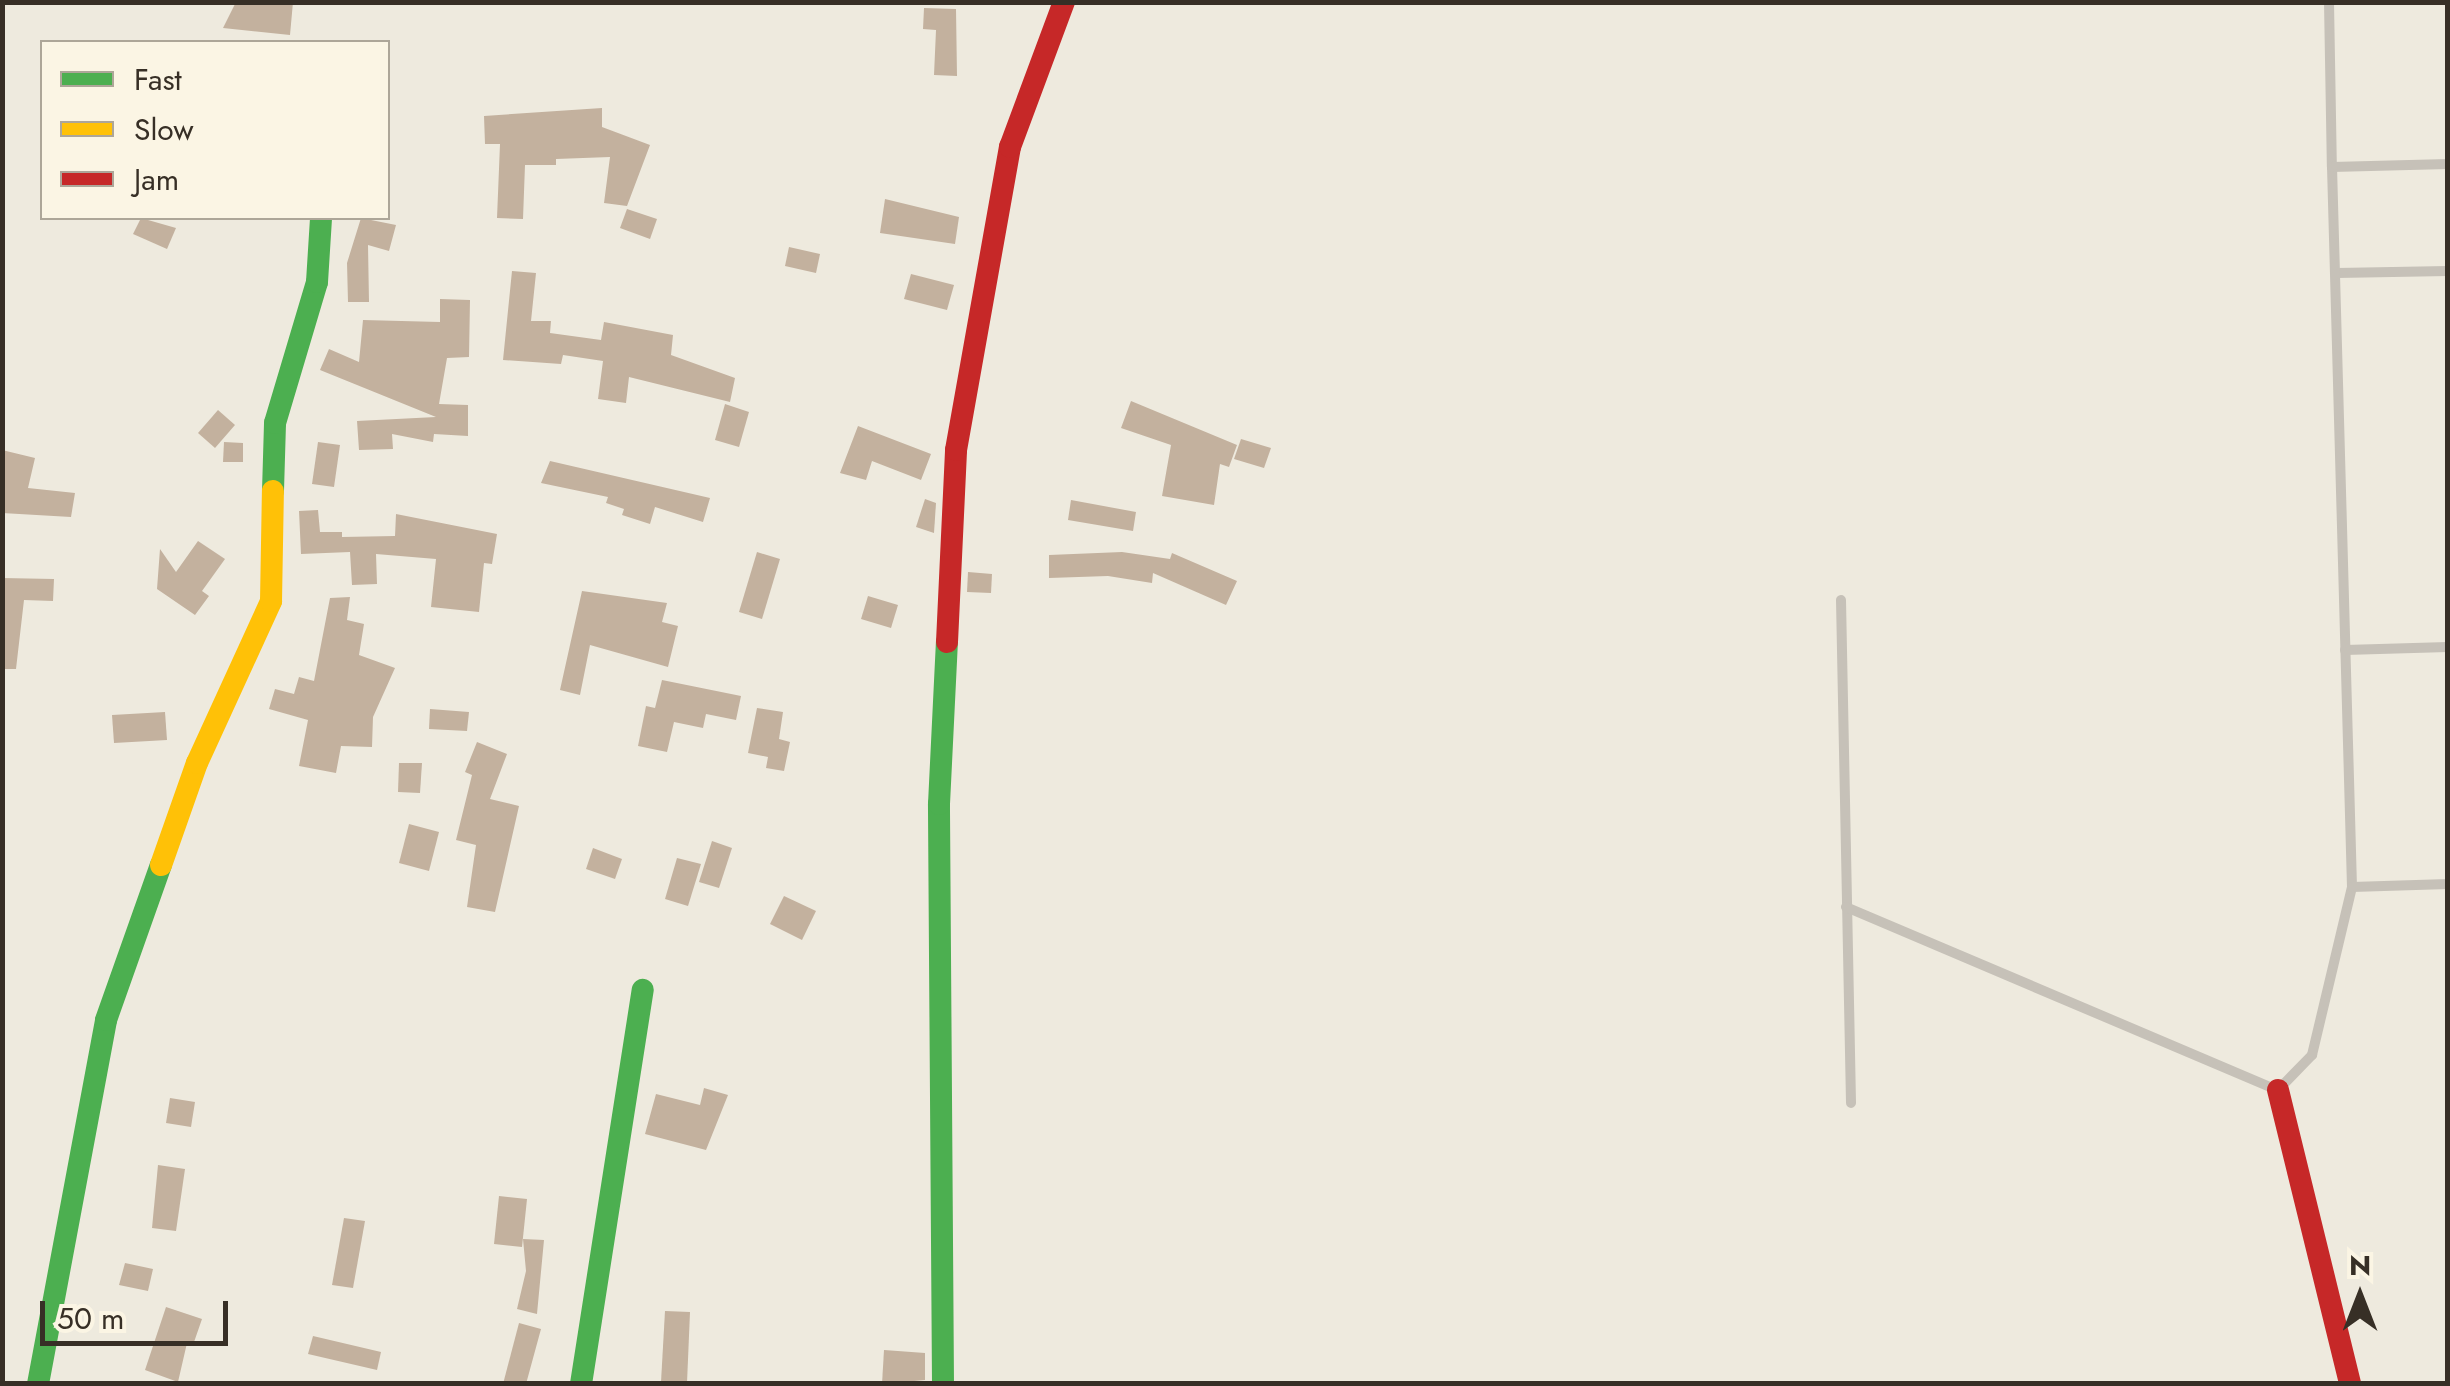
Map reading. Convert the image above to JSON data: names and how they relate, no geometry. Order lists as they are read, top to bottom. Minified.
{"legend":["Fast","Slow","Jam"],"scale_bar":"50 m","north":"top"}
